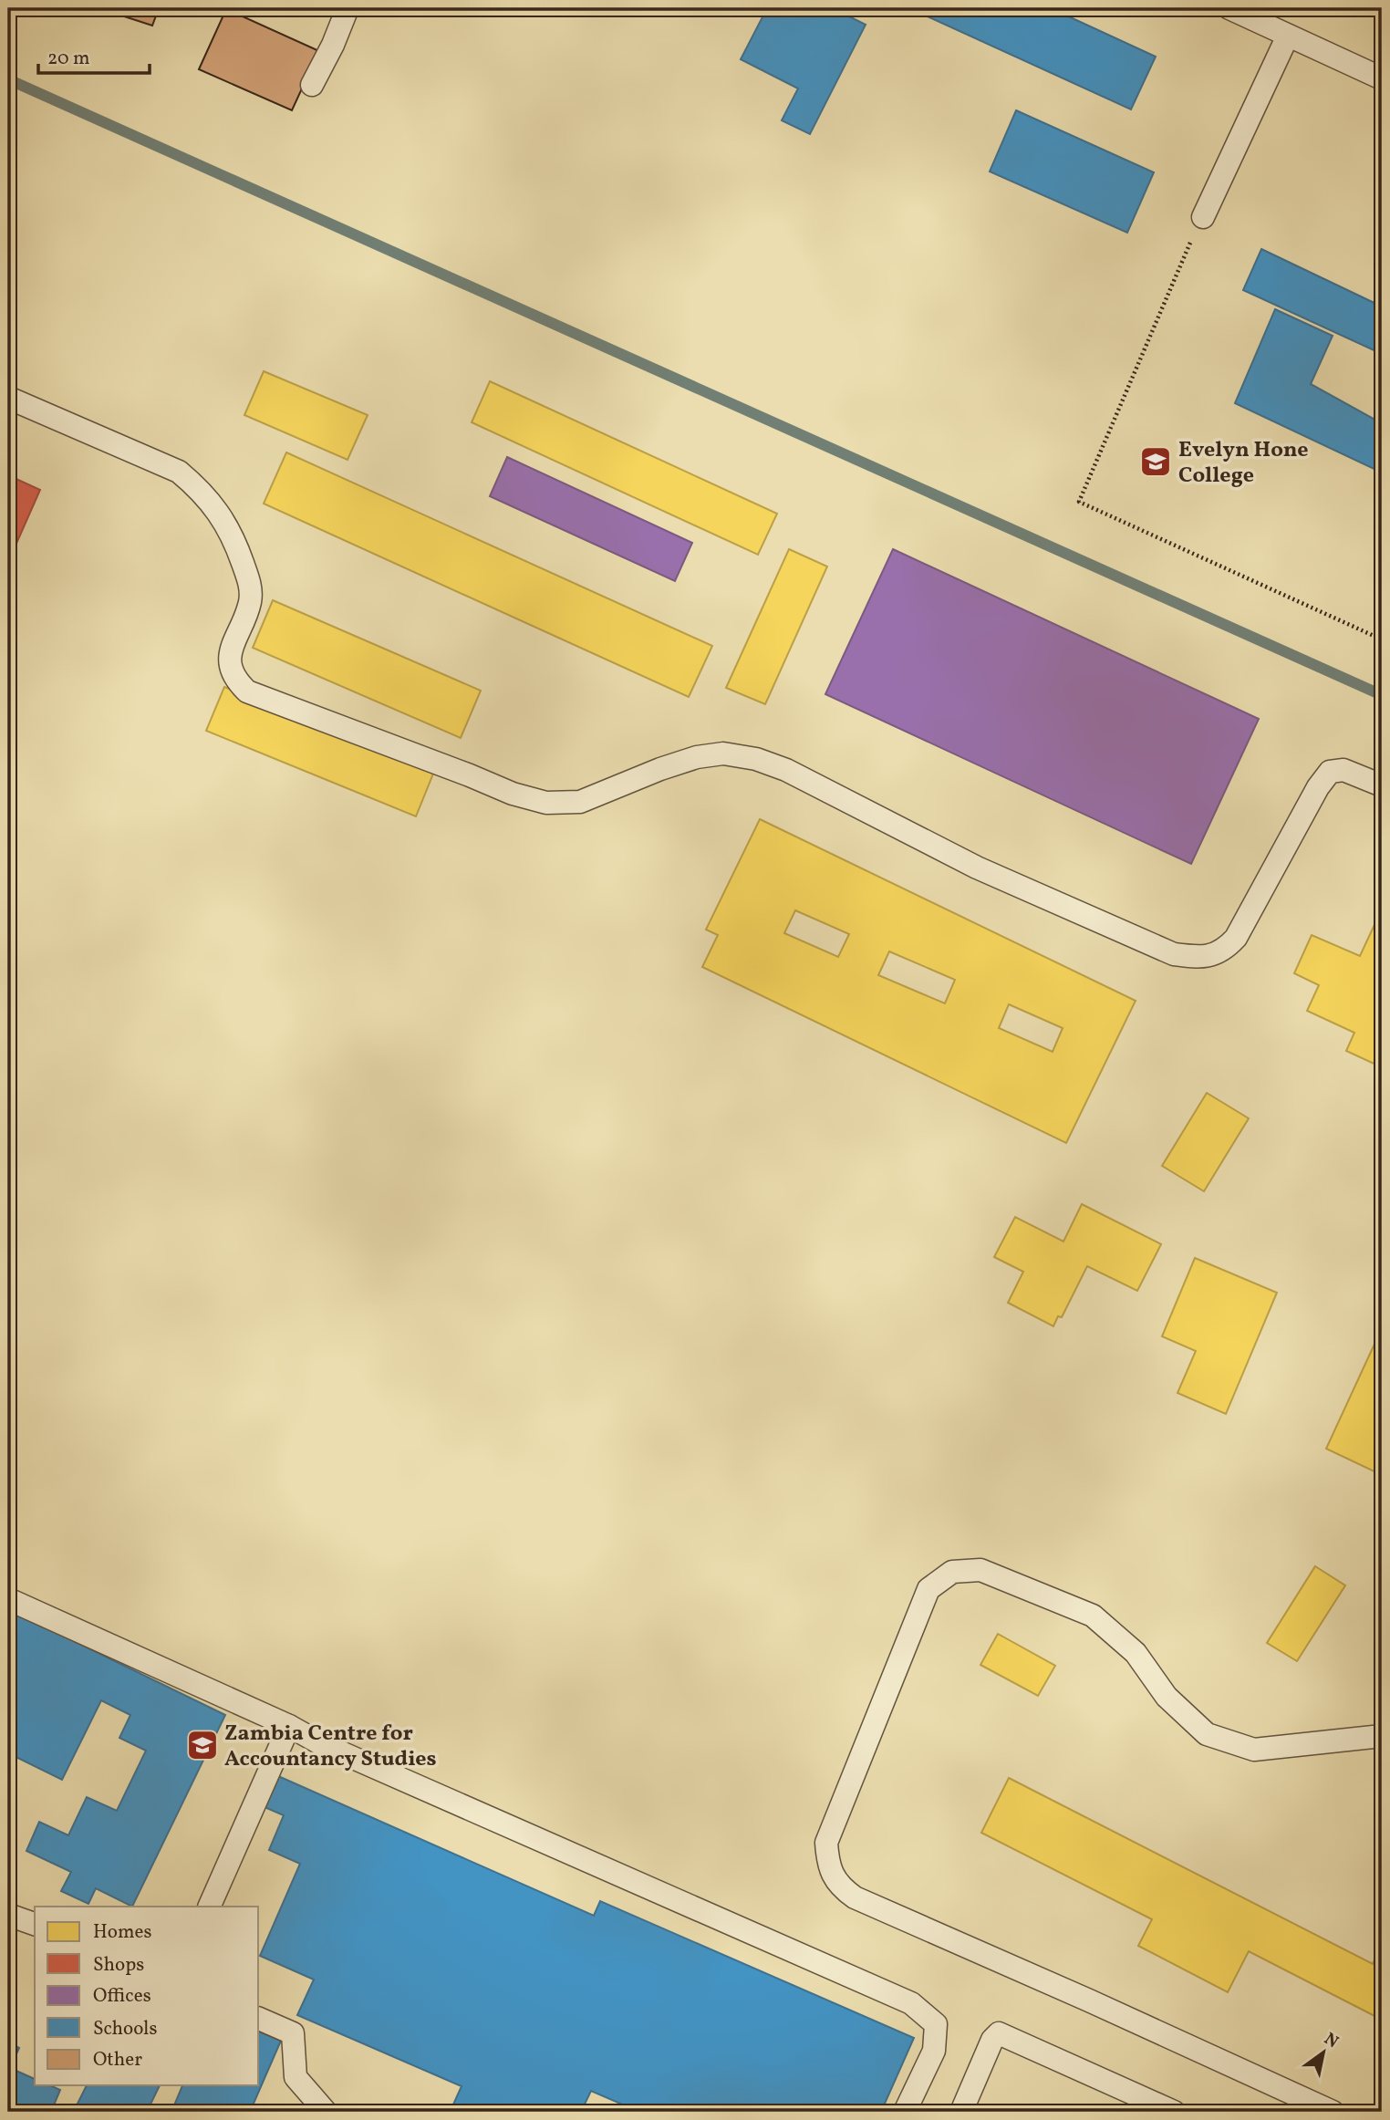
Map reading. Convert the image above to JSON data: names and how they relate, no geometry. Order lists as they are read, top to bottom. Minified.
{"places":{"school or university":["Evelyn Hone College","Zambia Centre for Accountancy Studies"]},"legend":["Homes","Shops","Offices","Schools","Other"],"scale_bar":"20 m","north":"top right"}
